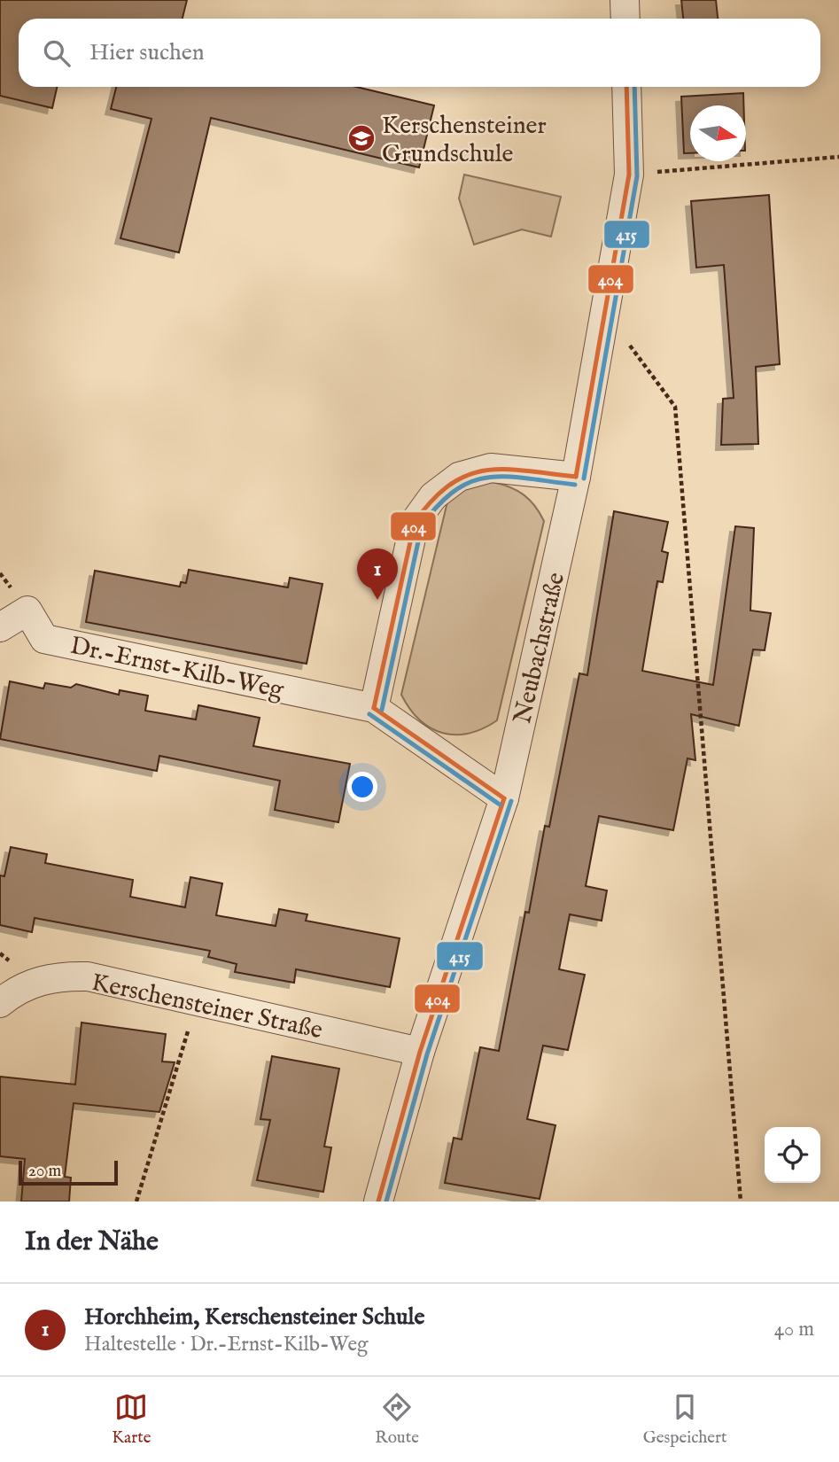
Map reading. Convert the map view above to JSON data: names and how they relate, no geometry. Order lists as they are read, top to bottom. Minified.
{"streets":{"street":["Neubachstraße","Dr.-Ernst-Kilb-Weg","Kerschensteiner Straße"]},"crossings":[["Neubachstraße","Dr.-Ernst-Kilb-Weg"],["Neubachstraße","Kerschensteiner Straße"]],"places":{"school or university":["Kerschensteiner Grundschule"]},"lines":["transit line 404","transit line 415"],"scale_bar":"20 m","north":"right","page":{"search":"Hier suchen","pins":"1","scale":"20 m","heading":"In der Nähe","list":[{"mark":"1","name":"Horchheim, Kerschensteiner Schule","note":"Haltestelle · Dr.-Ernst-Kilb-Weg","value":"40 m"}],"nav":["Karte","Route","Gespeichert"]}}
